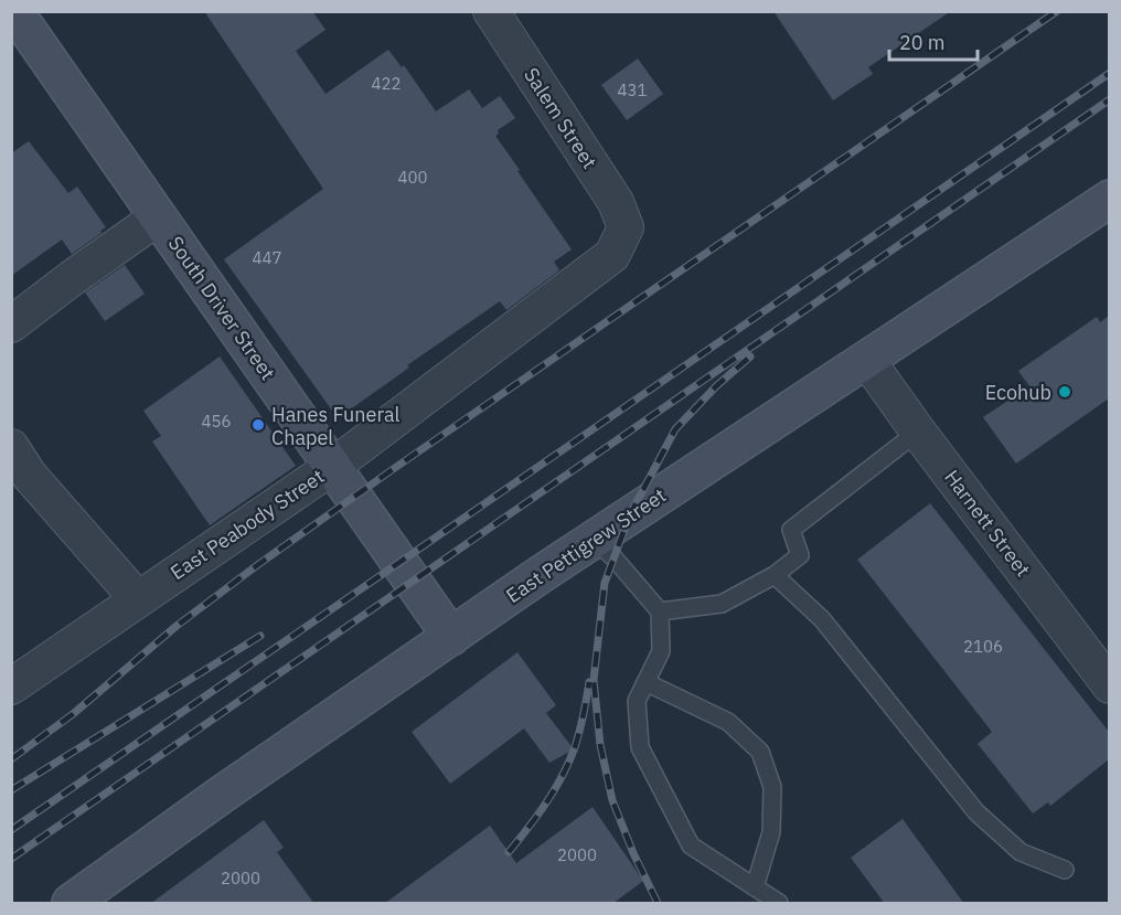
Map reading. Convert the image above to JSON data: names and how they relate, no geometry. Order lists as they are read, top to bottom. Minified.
{"streets":{"street":["Salem Street","South Driver Street","Harnett Street","East Peabody Street","East Pettigrew Street"]},"crossings":[["Salem Street","East Peabody Street"],["South Driver Street","East Peabody Street"],["South Driver Street","East Pettigrew Street"],["Harnett Street","East Pettigrew Street"]],"places":["Ecohub","Hanes Funeral Chapel"],"house_numbers":["422","431","400","447","456","2106","2000","2000"],"scale_bar":"20 m"}
